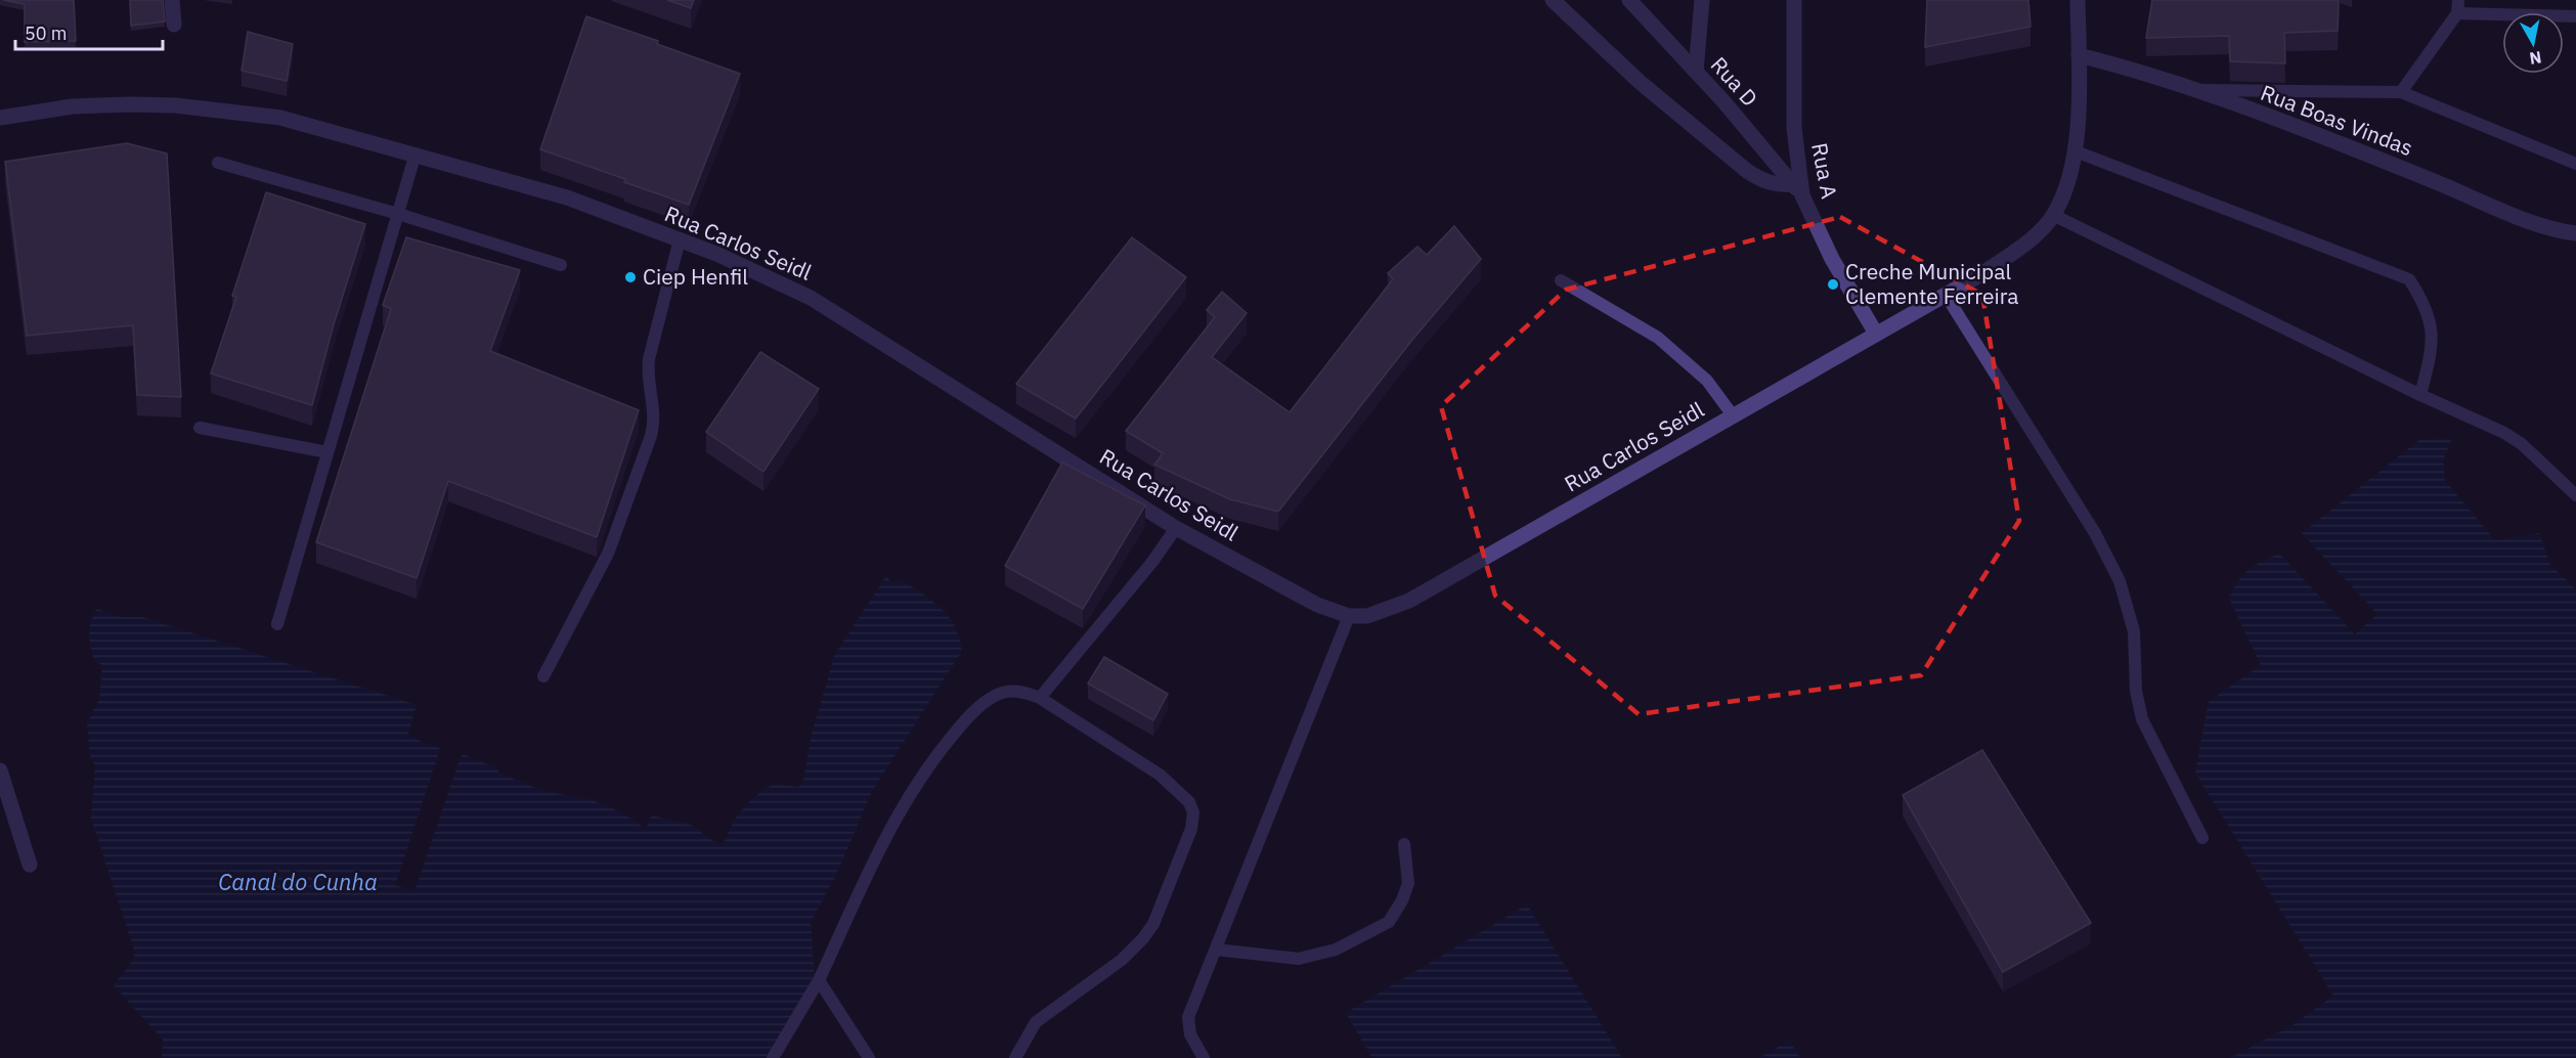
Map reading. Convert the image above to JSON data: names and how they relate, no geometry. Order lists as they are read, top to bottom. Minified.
{"streets":{"street":["Rua D","Rua Boas Vindas","Rua A","Rua Carlos Seidl"]},"crossings":[["Rua D","Rua A"],["Rua Boas Vindas","Rua Carlos Seidl"],["Rua A","Rua Carlos Seidl"]],"water":["Canal do Cunha"],"places":["Ciep Henfil","Creche Municipal Clemente Ferreira"],"scale_bar":"50 m","north":"bottom"}
